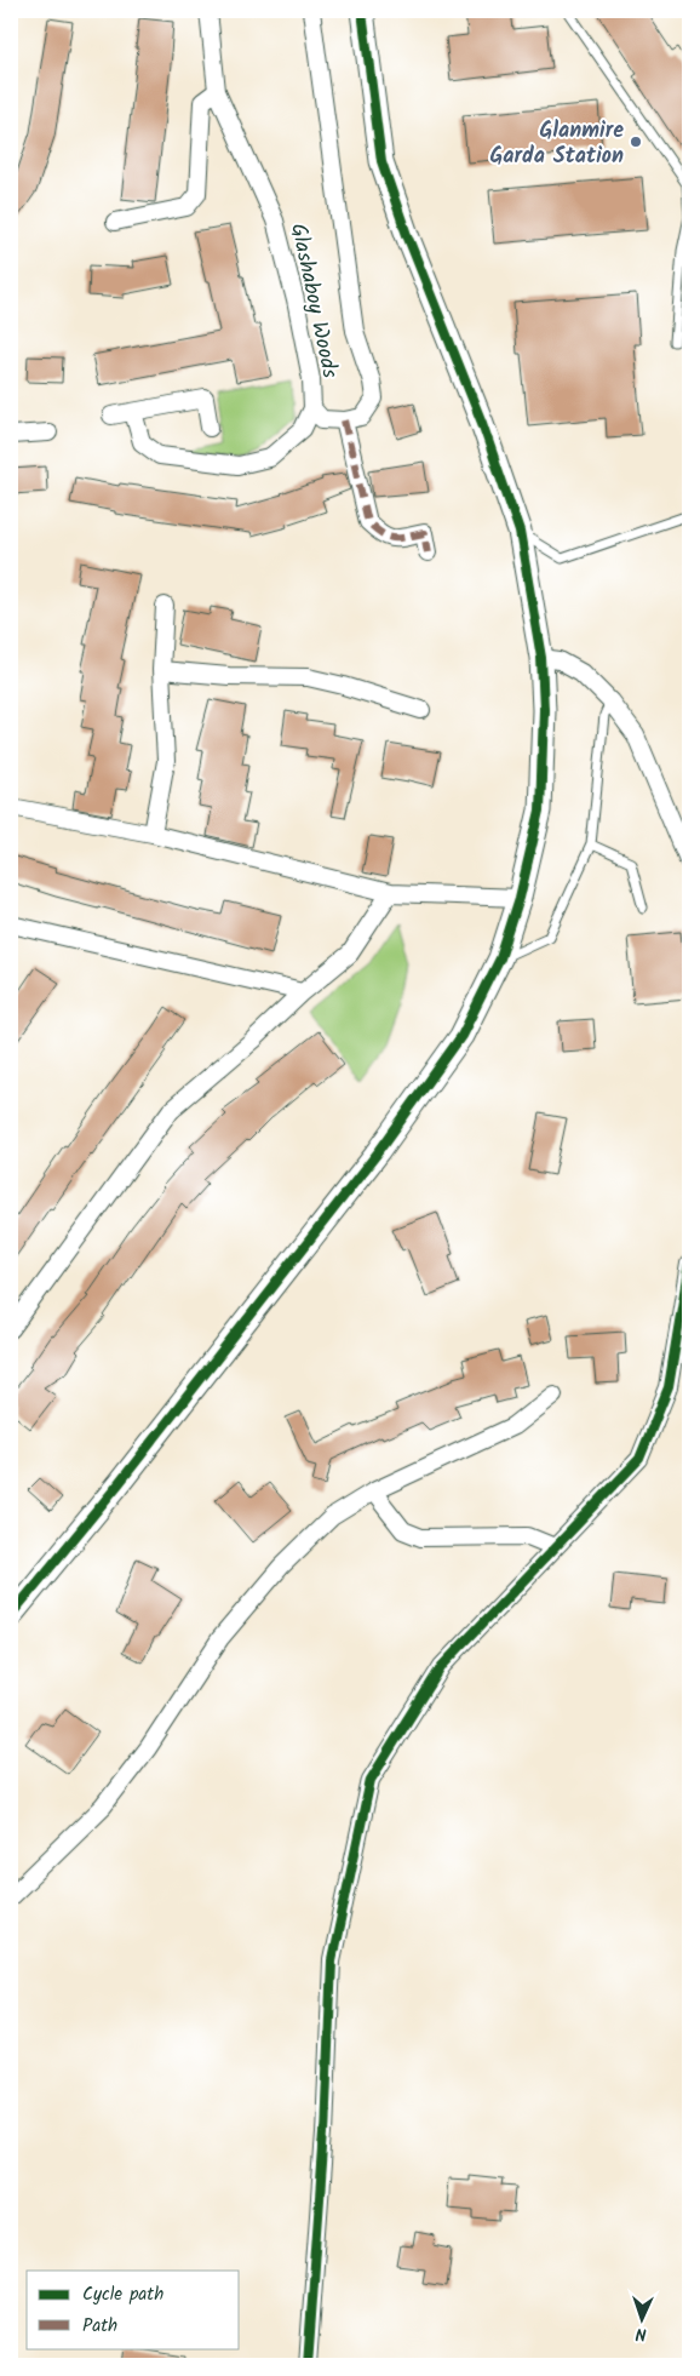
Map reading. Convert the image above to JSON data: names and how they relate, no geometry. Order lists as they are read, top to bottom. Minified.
{"streets":{"street":["Glashaboy Woods"]},"places":["Glanmire Garda Station"],"legend":["Cycle path","Path"],"north":"bottom"}
